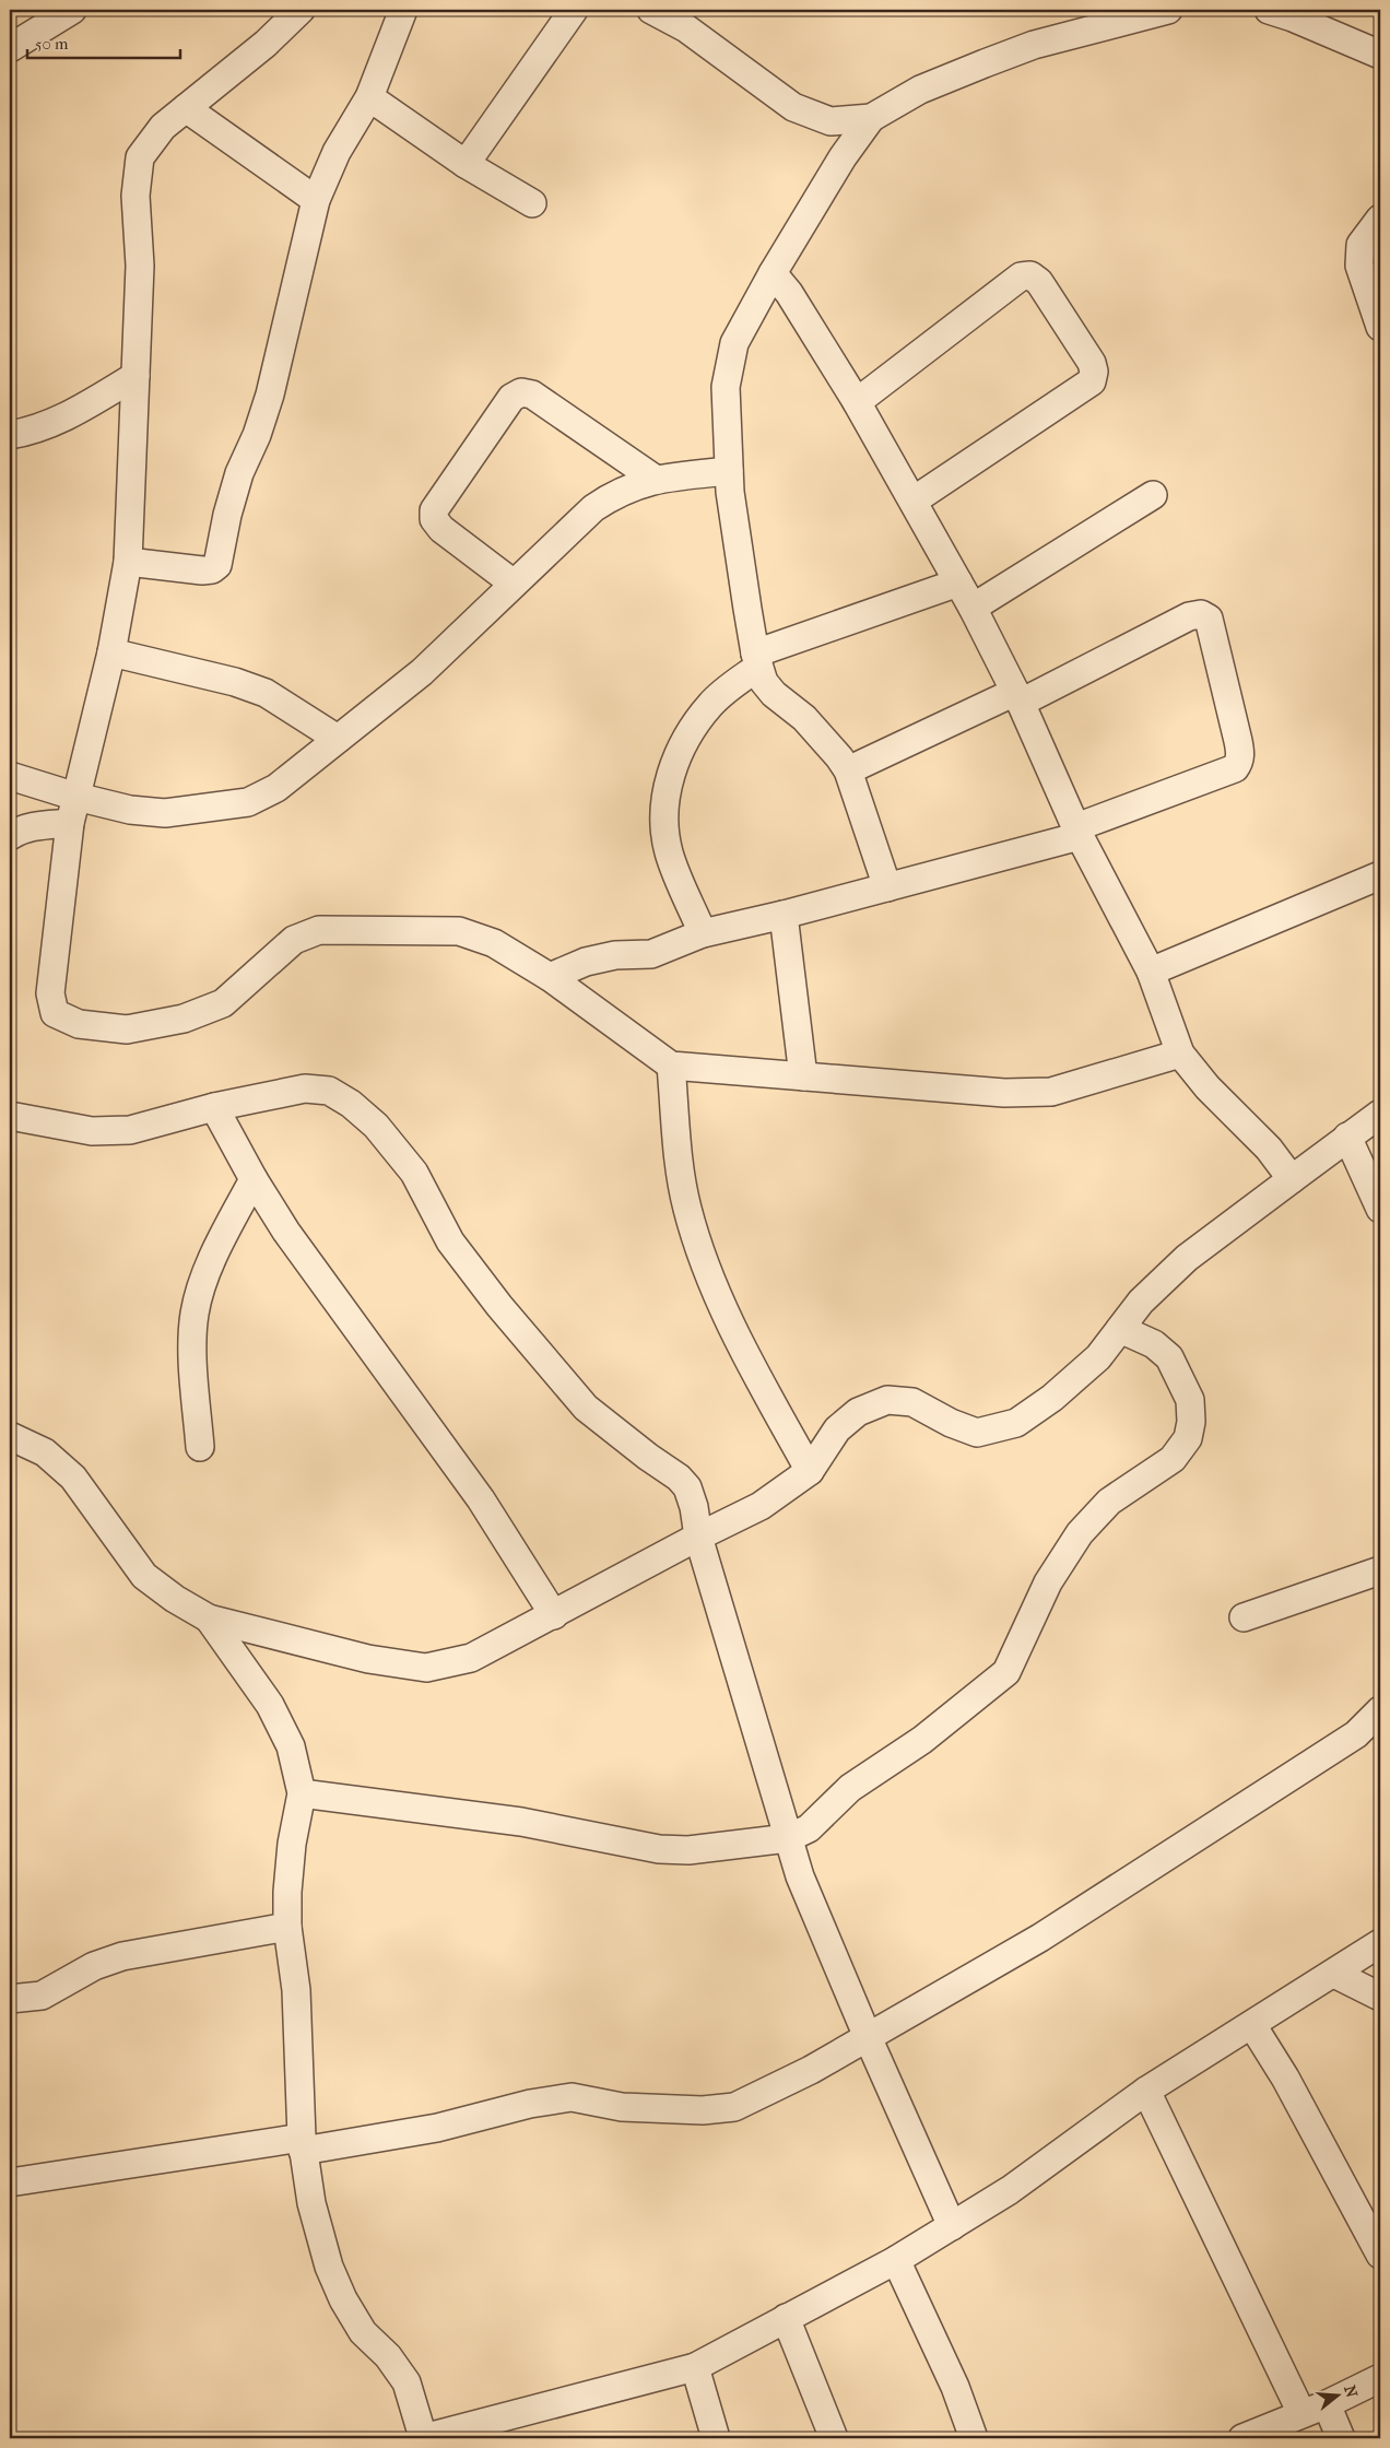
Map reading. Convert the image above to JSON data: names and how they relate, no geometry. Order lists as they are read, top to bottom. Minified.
{"scale_bar":"50 m","north":"right"}
